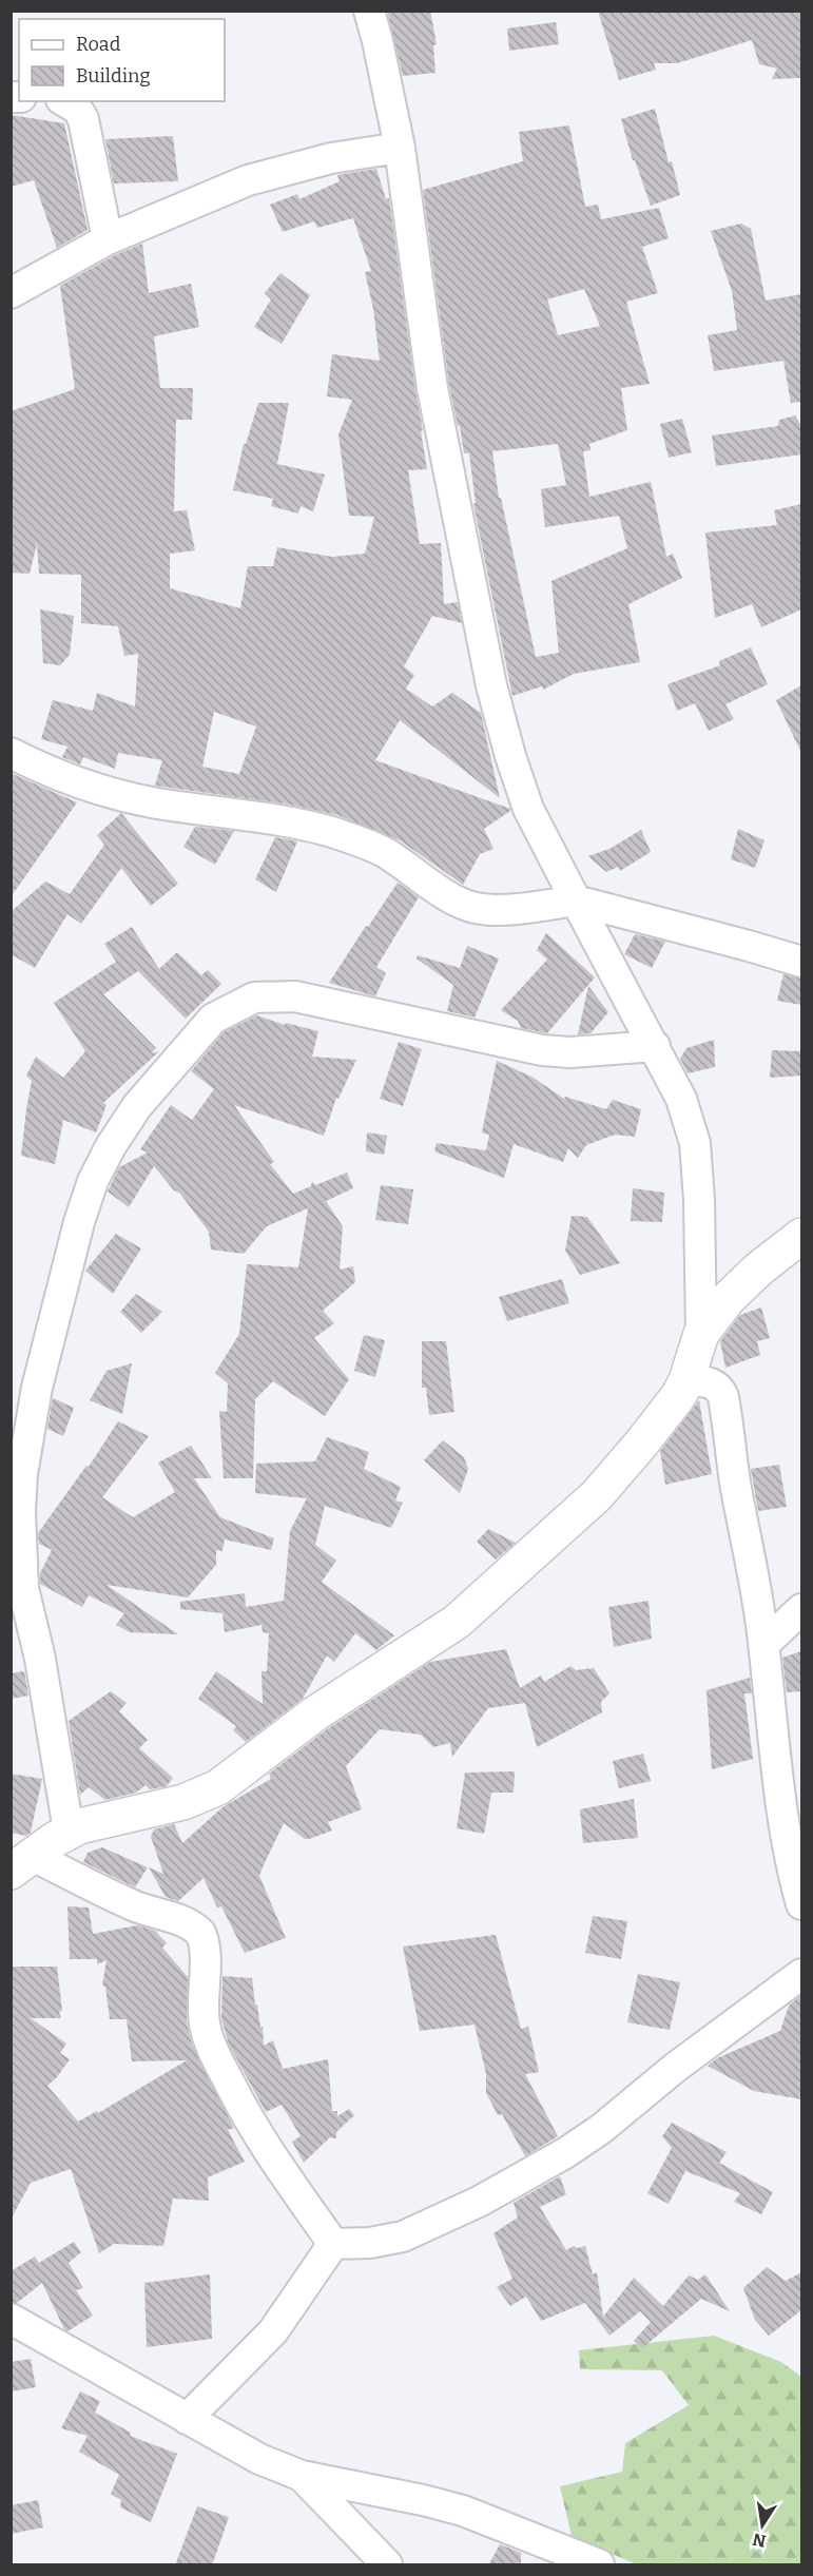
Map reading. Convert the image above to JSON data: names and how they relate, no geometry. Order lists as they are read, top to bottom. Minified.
{"legend":["Road","Building"],"north":"bottom"}
